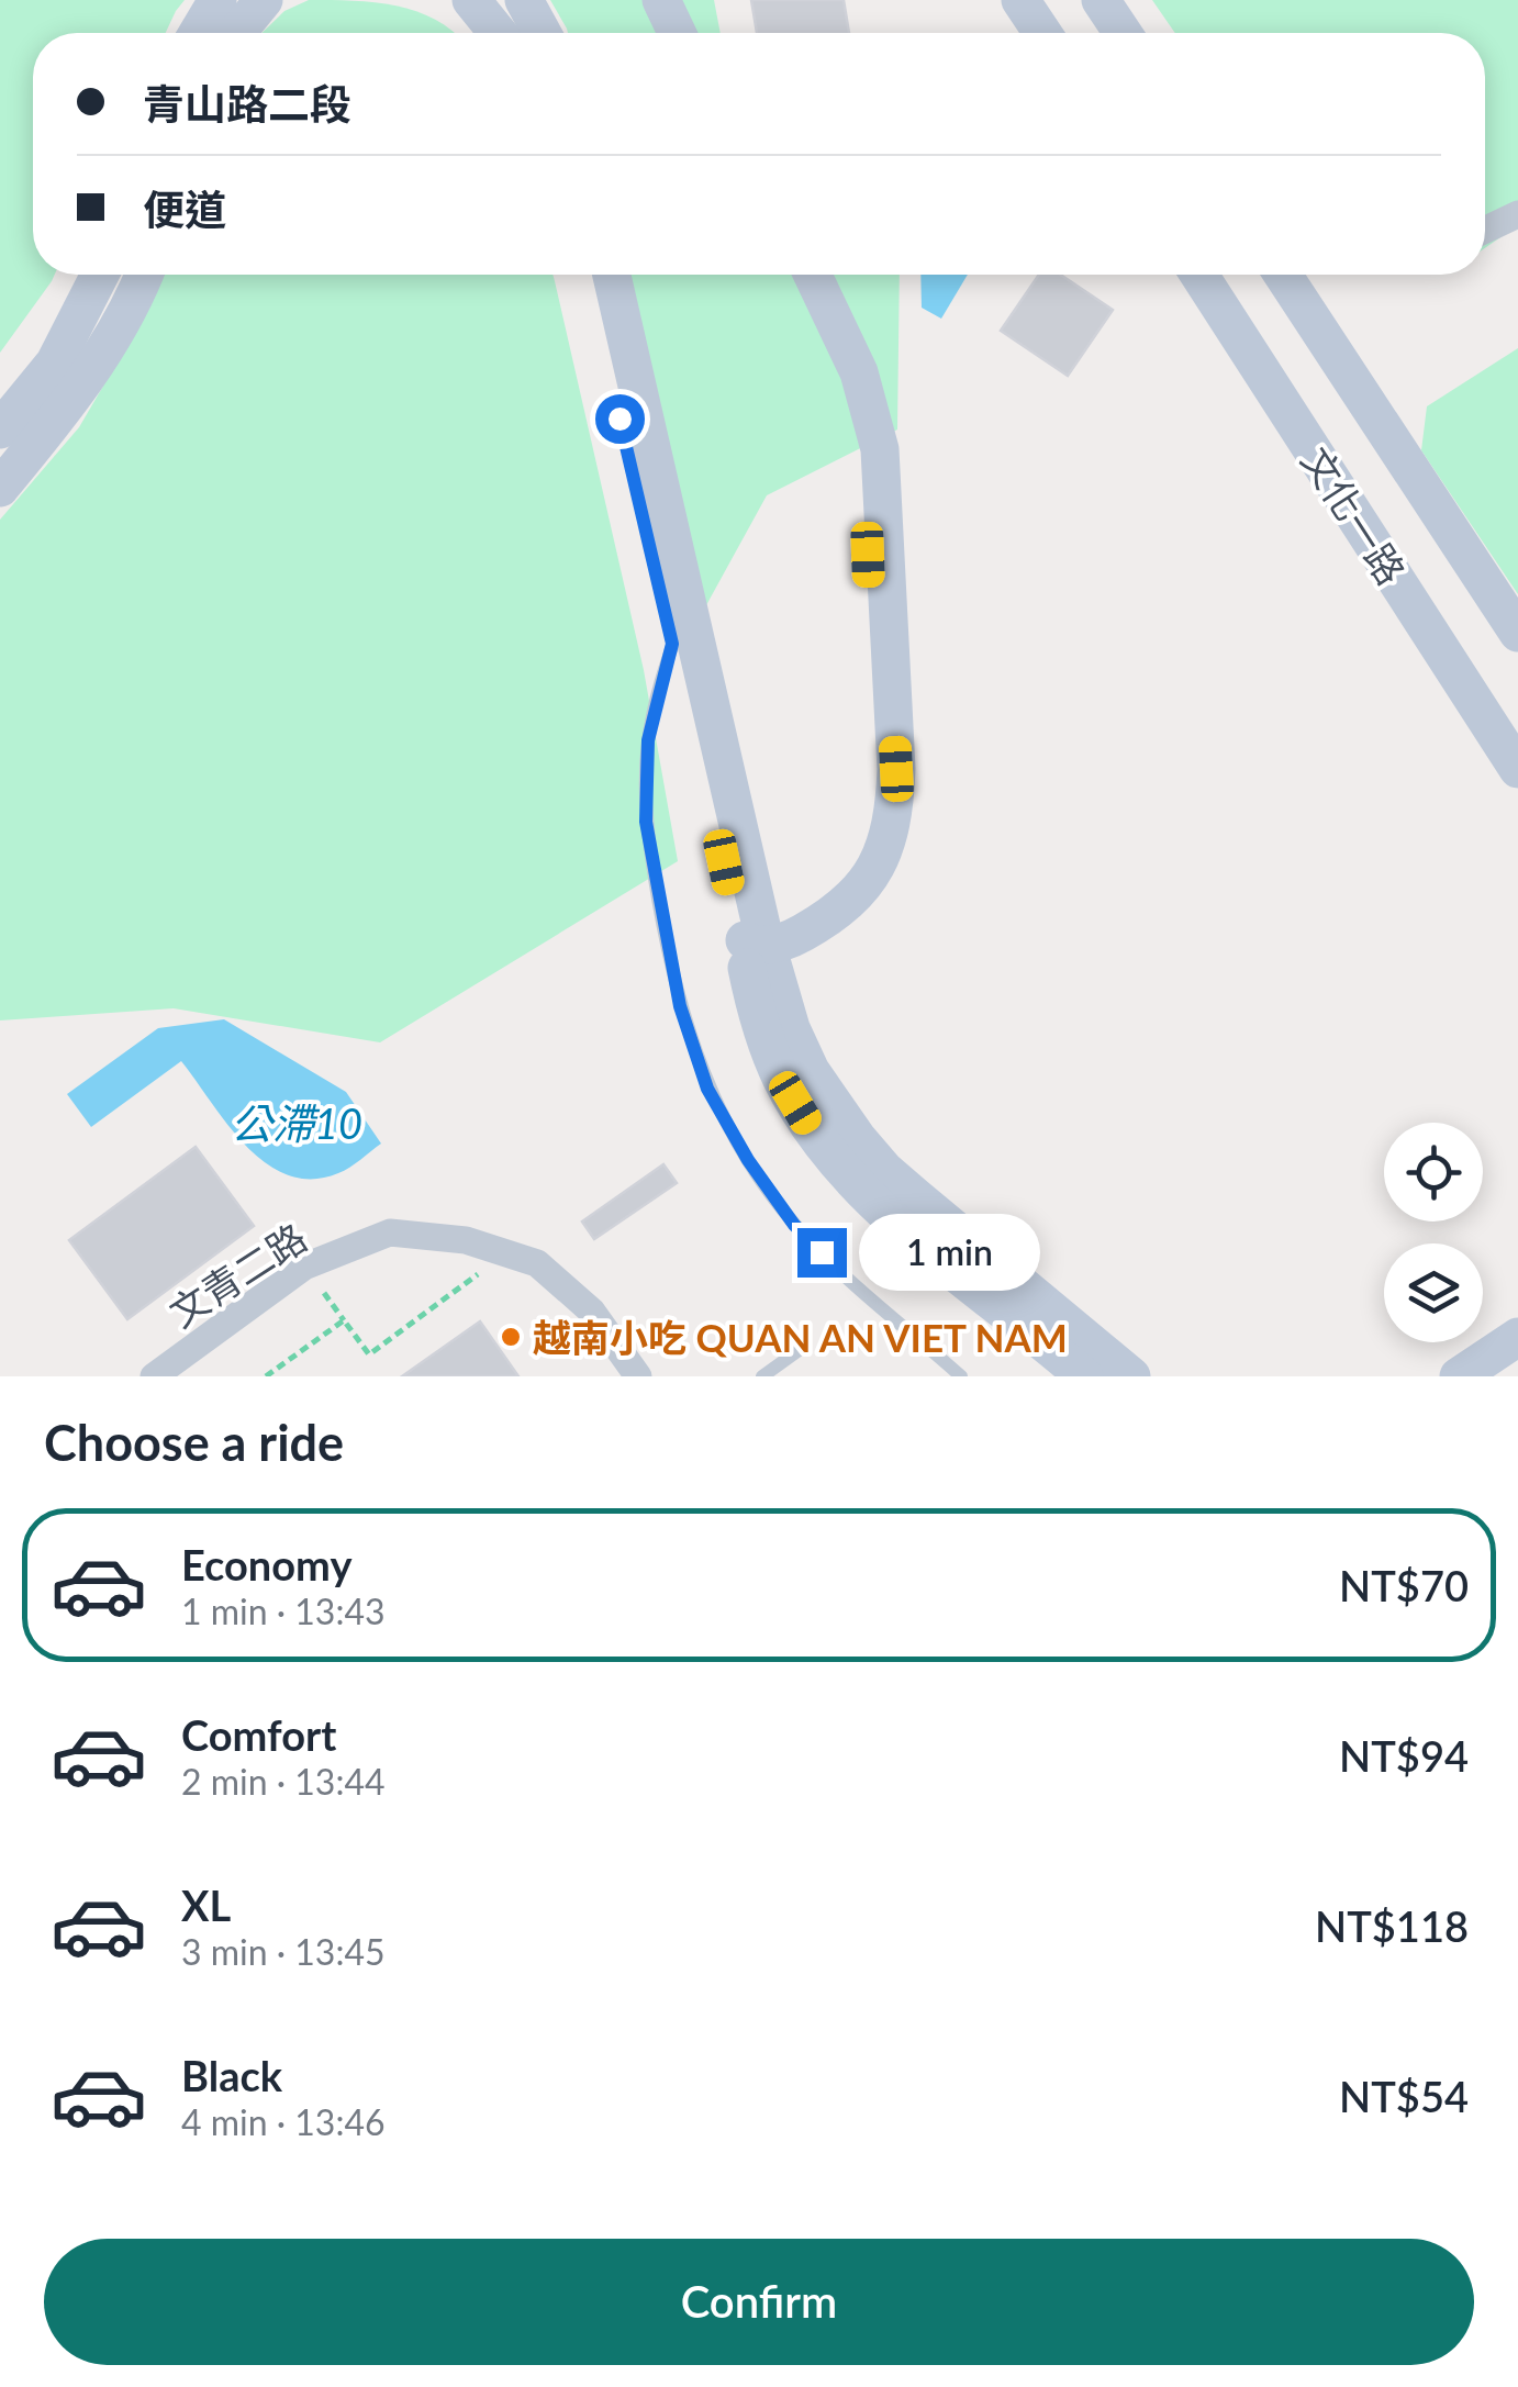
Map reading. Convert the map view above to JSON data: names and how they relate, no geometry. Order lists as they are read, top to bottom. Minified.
{"streets":{"street":["文化一路","文青二路"]},"water":["公滯10"],"places":["越南小吃 QUAN AN VIET NAM"],"page":{"banner":["青山路二段","便道"],"bubble":"1 min","heading":"Choose a ride","list":[{"name":"Economy","note":"1 min · 13:43","value":"NT$70"},{"name":"Comfort","note":"2 min · 13:44","value":"NT$94"},{"name":"XL","note":"3 min · 13:45","value":"NT$118"},{"name":"Black","note":"4 min · 13:46","value":"NT$54"}],"buttons":"Confirm"}}
